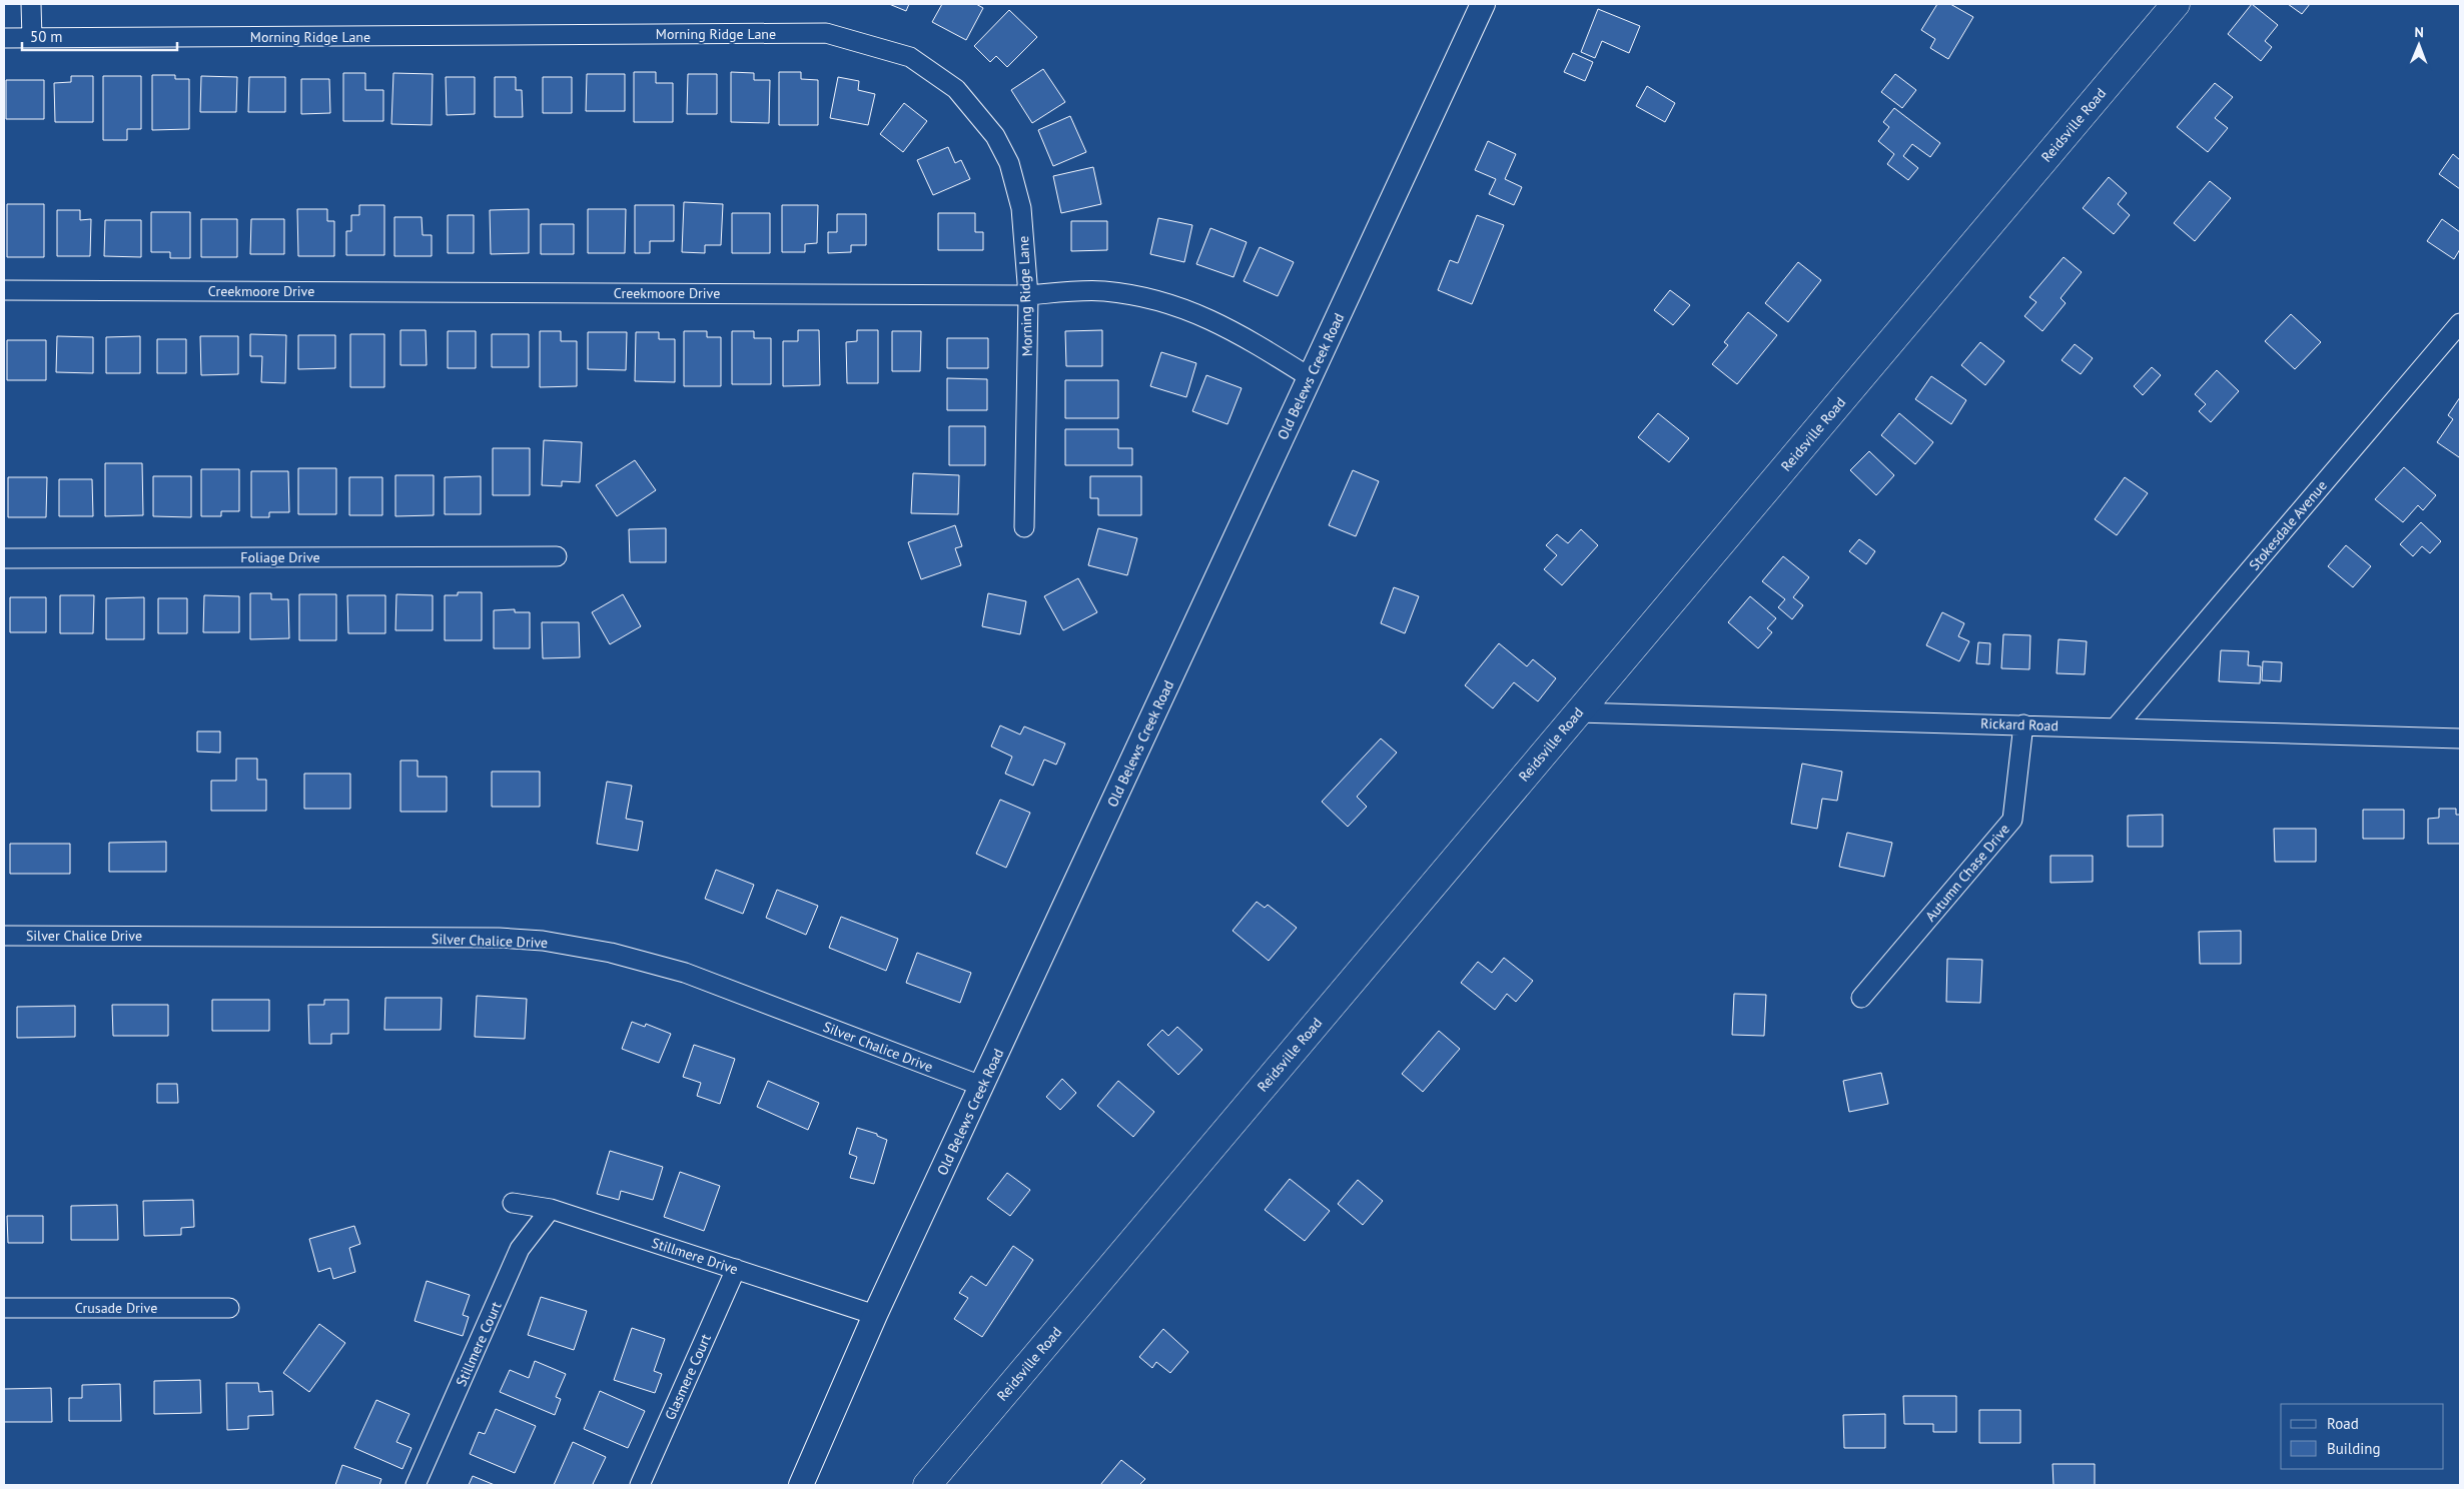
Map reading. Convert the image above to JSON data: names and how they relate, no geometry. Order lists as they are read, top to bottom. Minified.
{"streets":{"highway":["Reidsville Road"],"street":["Morning Ridge Lane","Creekmoore Drive","Old Belews Creek Road","Stokesdale Avenue","Foliage Drive","Rickard Road","Autumn Chase Drive","Silver Chalice Drive","Stillmere Drive","Crusade Drive","Stillmere Court","Glasmere Court"]},"crossings":[["Morning Ridge Lane","Creekmoore Drive"],["Reidsville Road","Rickard Road"],["Creekmoore Drive","Old Belews Creek Road"],["Old Belews Creek Road","Silver Chalice Drive"],["Old Belews Creek Road","Stillmere Drive"],["Stokesdale Avenue","Rickard Road"],["Rickard Road","Autumn Chase Drive"],["Stillmere Drive","Stillmere Court"],["Stillmere Drive","Glasmere Court"]],"legend":["Road","Building"],"scale_bar":"50 m","north":"top"}
